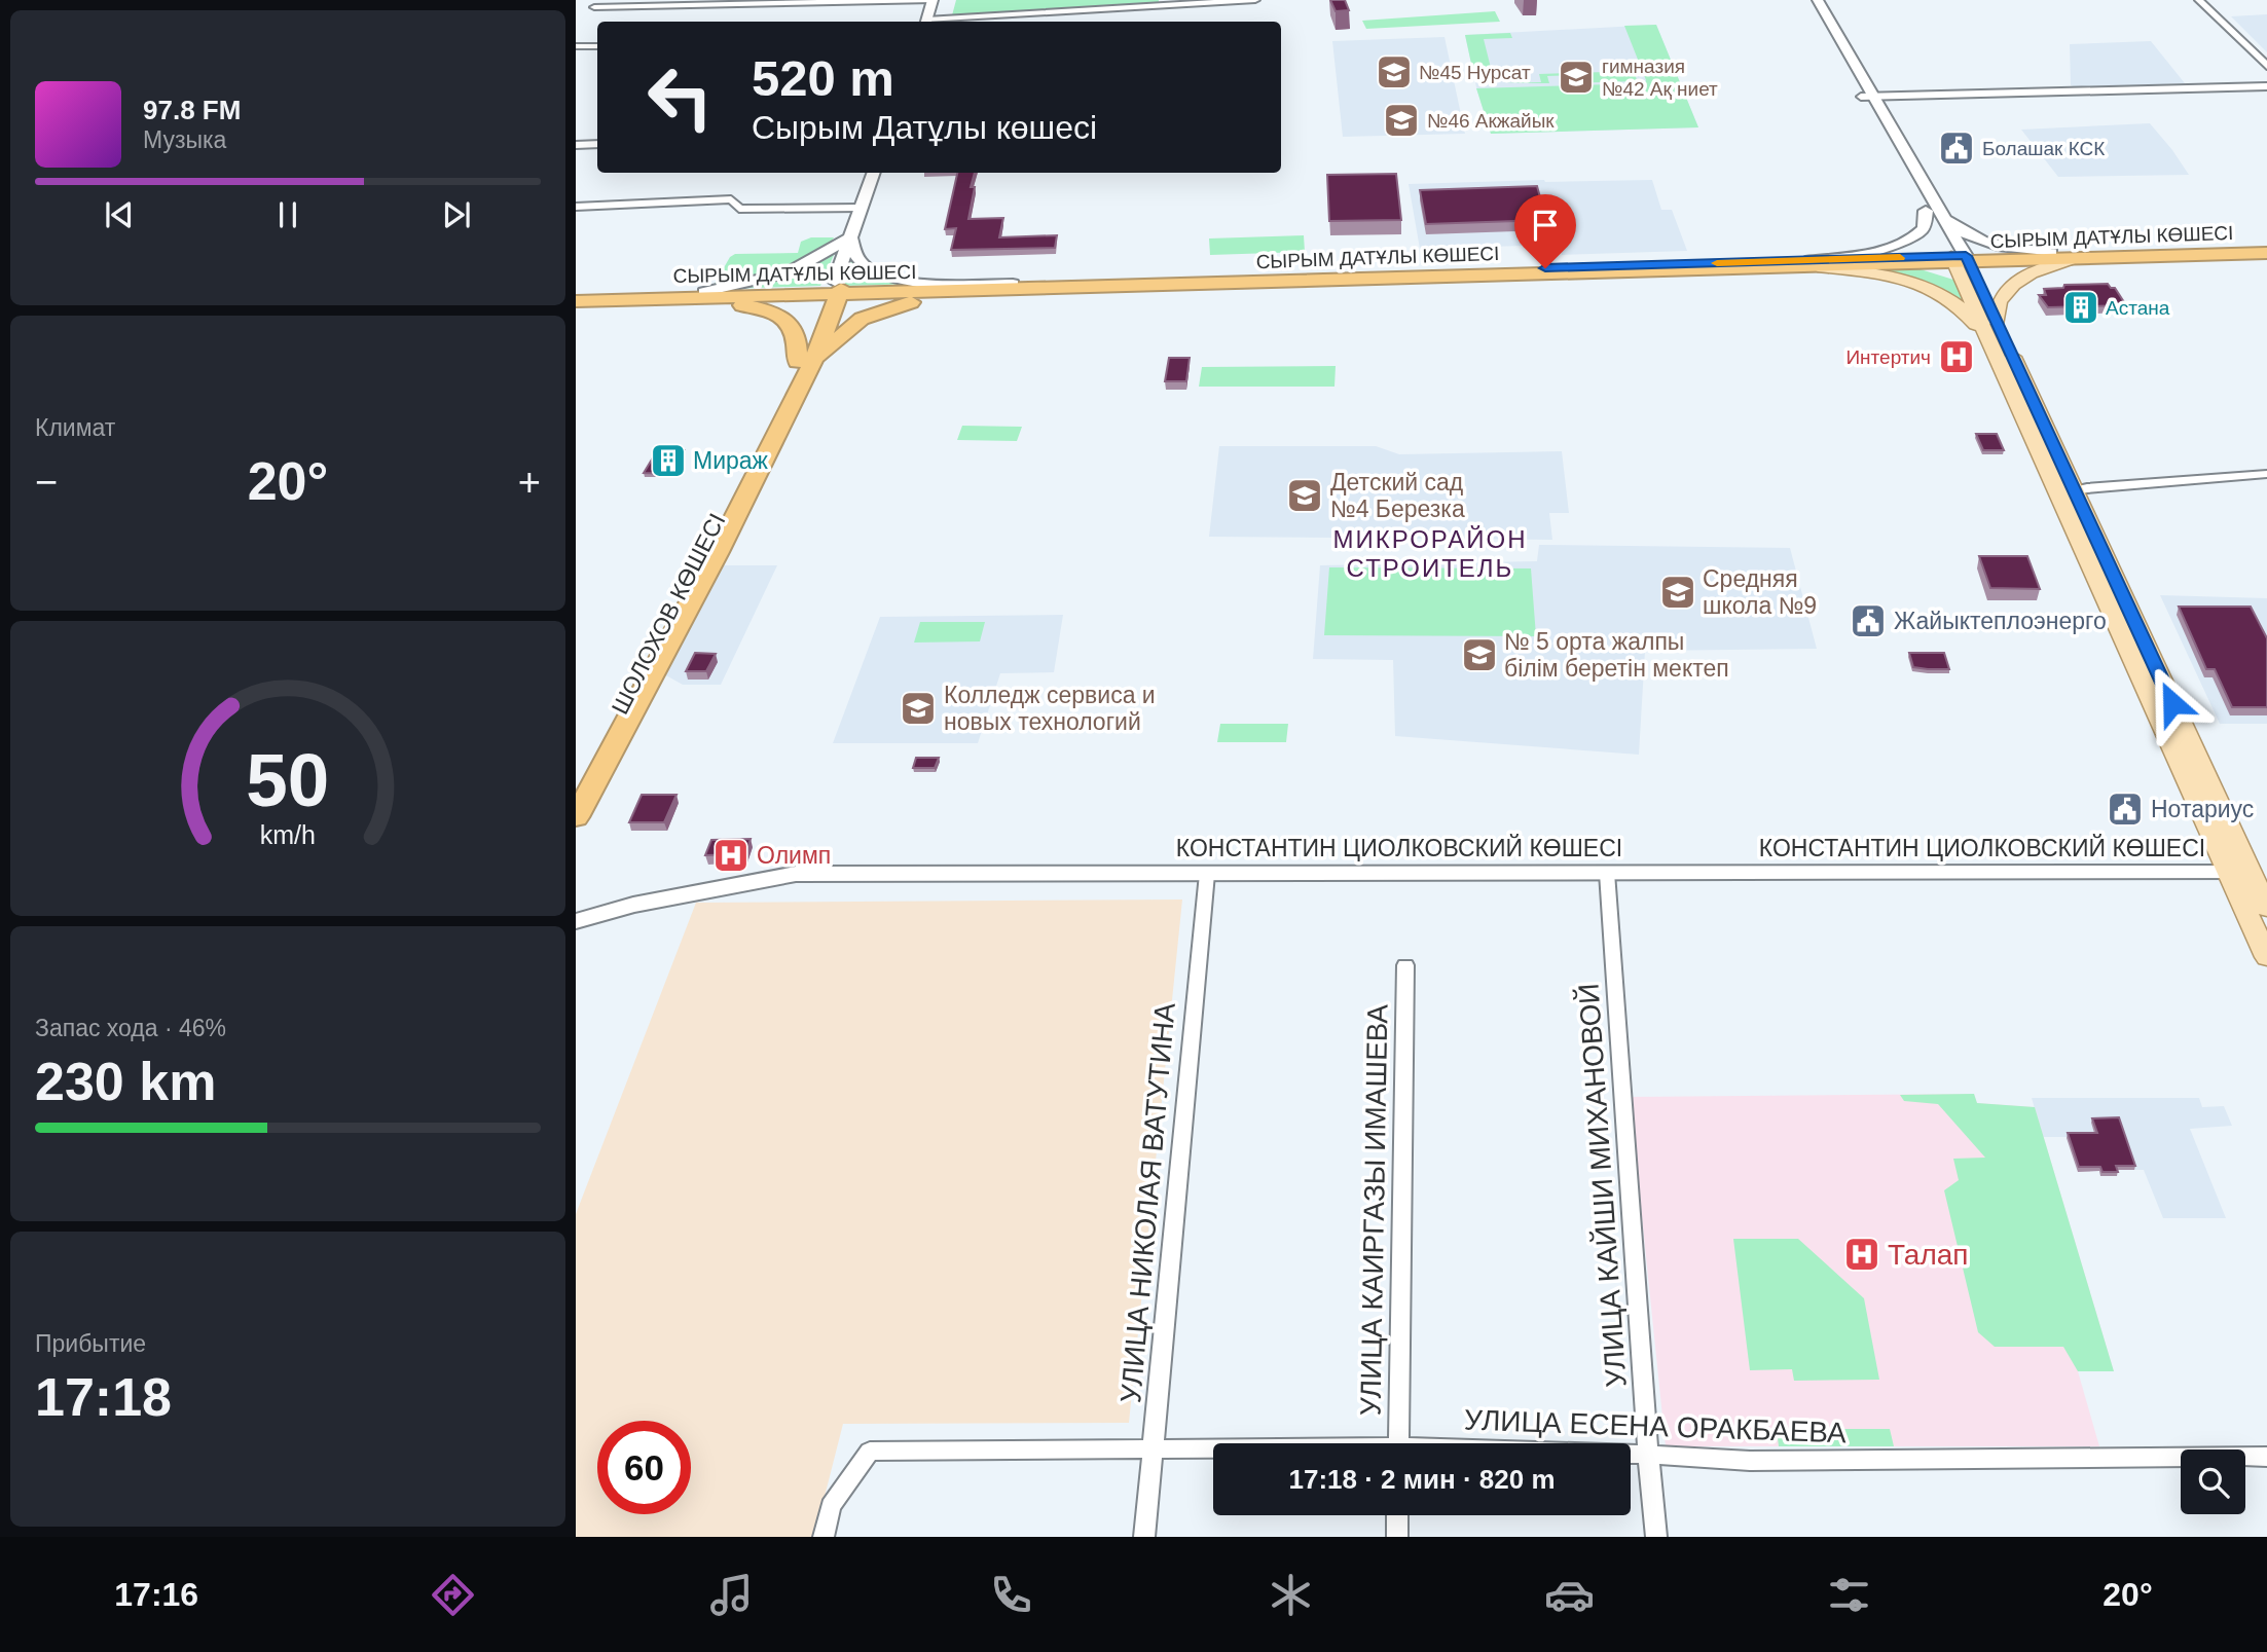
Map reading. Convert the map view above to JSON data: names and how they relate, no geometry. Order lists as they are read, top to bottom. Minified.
{"streets":{"highway":["СЫРЫМ ДАТҰЛЫ КӨШЕСІ","ШОЛОХОВ КӨШЕСІ"],"main road":["КОНСТАНТИН ЦИОЛКОВСКИЙ КӨШЕСІ"],"street":["УЛИЦА КАЙШИ МИХАНОВОЙ","УЛИЦА НИКОЛАЯ ВАТУТИНА","УЛИЦА КАИРГАЗЫ ИМАШЕВА","УЛИЦА ЕСЕНА ОРАКБАЕВА"]},"crossings":[["КОНСТАНТИН ЦИОЛКОВСКИЙ КӨШЕСІ","УЛИЦА КАЙШИ МИХАНОВОЙ"],["КОНСТАНТИН ЦИОЛКОВСКИЙ КӨШЕСІ","УЛИЦА НИКОЛАЯ ВАТУТИНА"],["УЛИЦА КАЙШИ МИХАНОВОЙ","УЛИЦА ЕСЕНА ОРАКБАЕВА"],["УЛИЦА НИКОЛАЯ ВАТУТИНА","УЛИЦА ЕСЕНА ОРАКБАЕВА"]],"districts":["МИКРОРАЙОН СТРОИТЕЛЬ"],"places":{"school or university":["№45 Нурсат","гимназия №42 Ақ ниет","№46 Акжайык","Детский сад №4 Березка","Средняя школа №9","№ 5 орта жалпы білім беретін мектеп","Колледж сервиса и новых технологий"],"public building":["Болашак КСК","Жайыктеплоэнерго","Нотариус"],"building":["Астана","Мираж"],"hospital":["Интертич","Олимп","Талап"]},"page":{"turn":["520 m","Сырым Датұлы көшесі"],"song":["97.8 FM","Музыка"],"tile":["Климат",["Запас хода · 46%","230 km"],["Прибытие","17:18"]],"heat":["−","20°","+"],"limit":"60","trip":"17:18 · 2 мин · 820 m","tabs":["17:16","20°"],"gauge":["50","km/h"]}}
